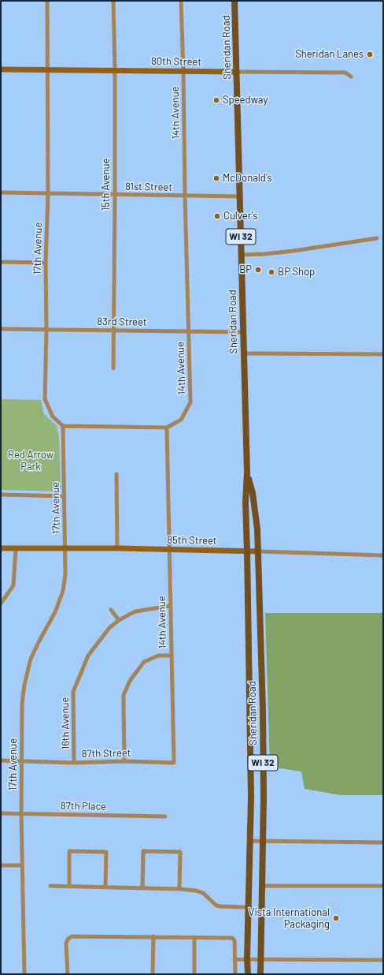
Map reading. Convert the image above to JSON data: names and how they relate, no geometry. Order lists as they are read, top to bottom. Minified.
{"streets":{"main road":["Sheridan Road","WI 32"],"street":["80th Street","14th Avenue","15th Avenue","81st Street","17th Avenue","83rd Street","85th Street","16th Avenue","87th Street","87th Place"]},"crossings":[["Sheridan Road","80th Street"],["Sheridan Road","81st Street"],["Sheridan Road","83rd Street"],["Sheridan Road","85th Street"],["80th Street","14th Avenue"],["80th Street","15th Avenue"],["80th Street","17th Avenue"],["14th Avenue","81st Street"],["14th Avenue","83rd Street"],["14th Avenue","85th Street"],["14th Avenue","16th Avenue"],["14th Avenue","87th Street"],["15th Avenue","81st Street"],["15th Avenue","83rd Street"],["81st Street","17th Avenue"],["17th Avenue","83rd Street"],["17th Avenue","85th Street"],["17th Avenue","87th Street"],["17th Avenue","87th Place"],["16th Avenue","87th Street"]],"parks":["Red Arrow Park"],"places":["Sheridan Lanes","Speedway","McDonald's","Culver's","BP","BP Shop","Vista International Packaging"]}
